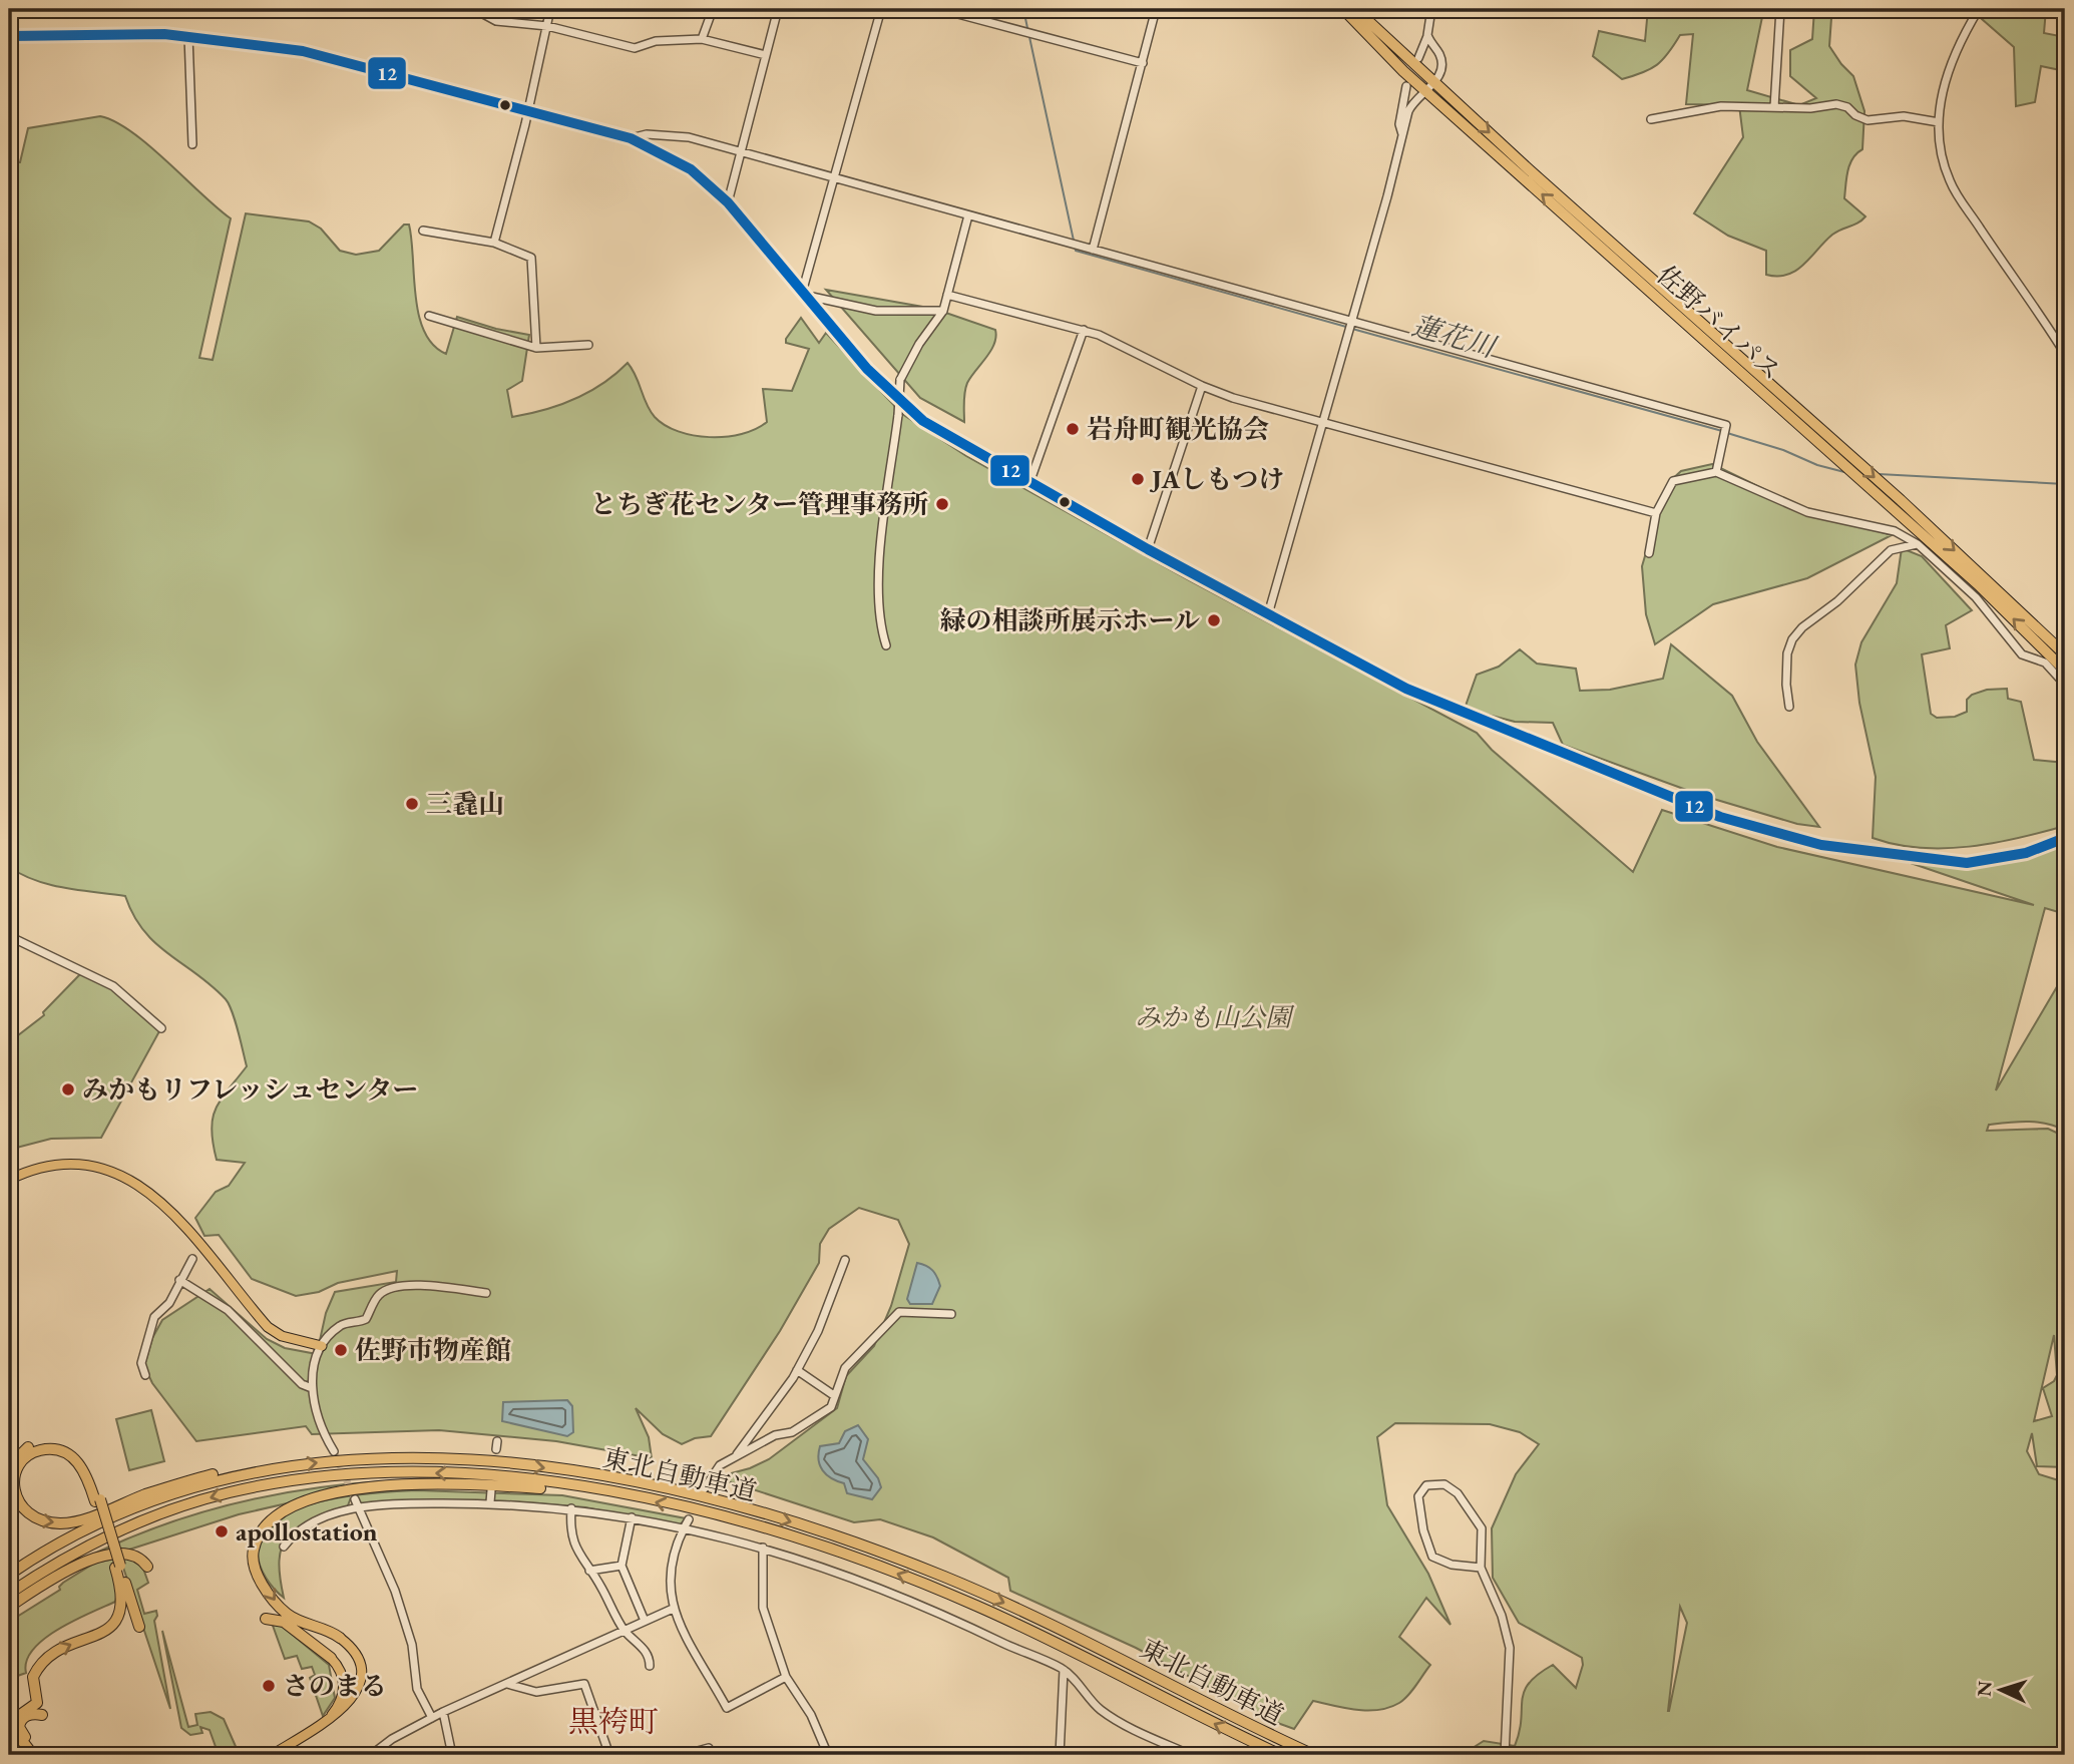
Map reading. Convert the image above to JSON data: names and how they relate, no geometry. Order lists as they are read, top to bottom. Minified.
{"streets":{"highway":["佐野バイパス","東北自動車道"]},"districts":["黒袴町"],"water":["蓮花川"],"parks":["みかも山公園"],"places":["岩舟町観光協会","JAしもつけ","とちぎ花センター管理事務所","緑の相談所展示ホール","三毳山","みかもリフレッシュセンター","佐野市物産館","apollostation","さのまる"],"lines":["transit line 12"],"north":"left"}
